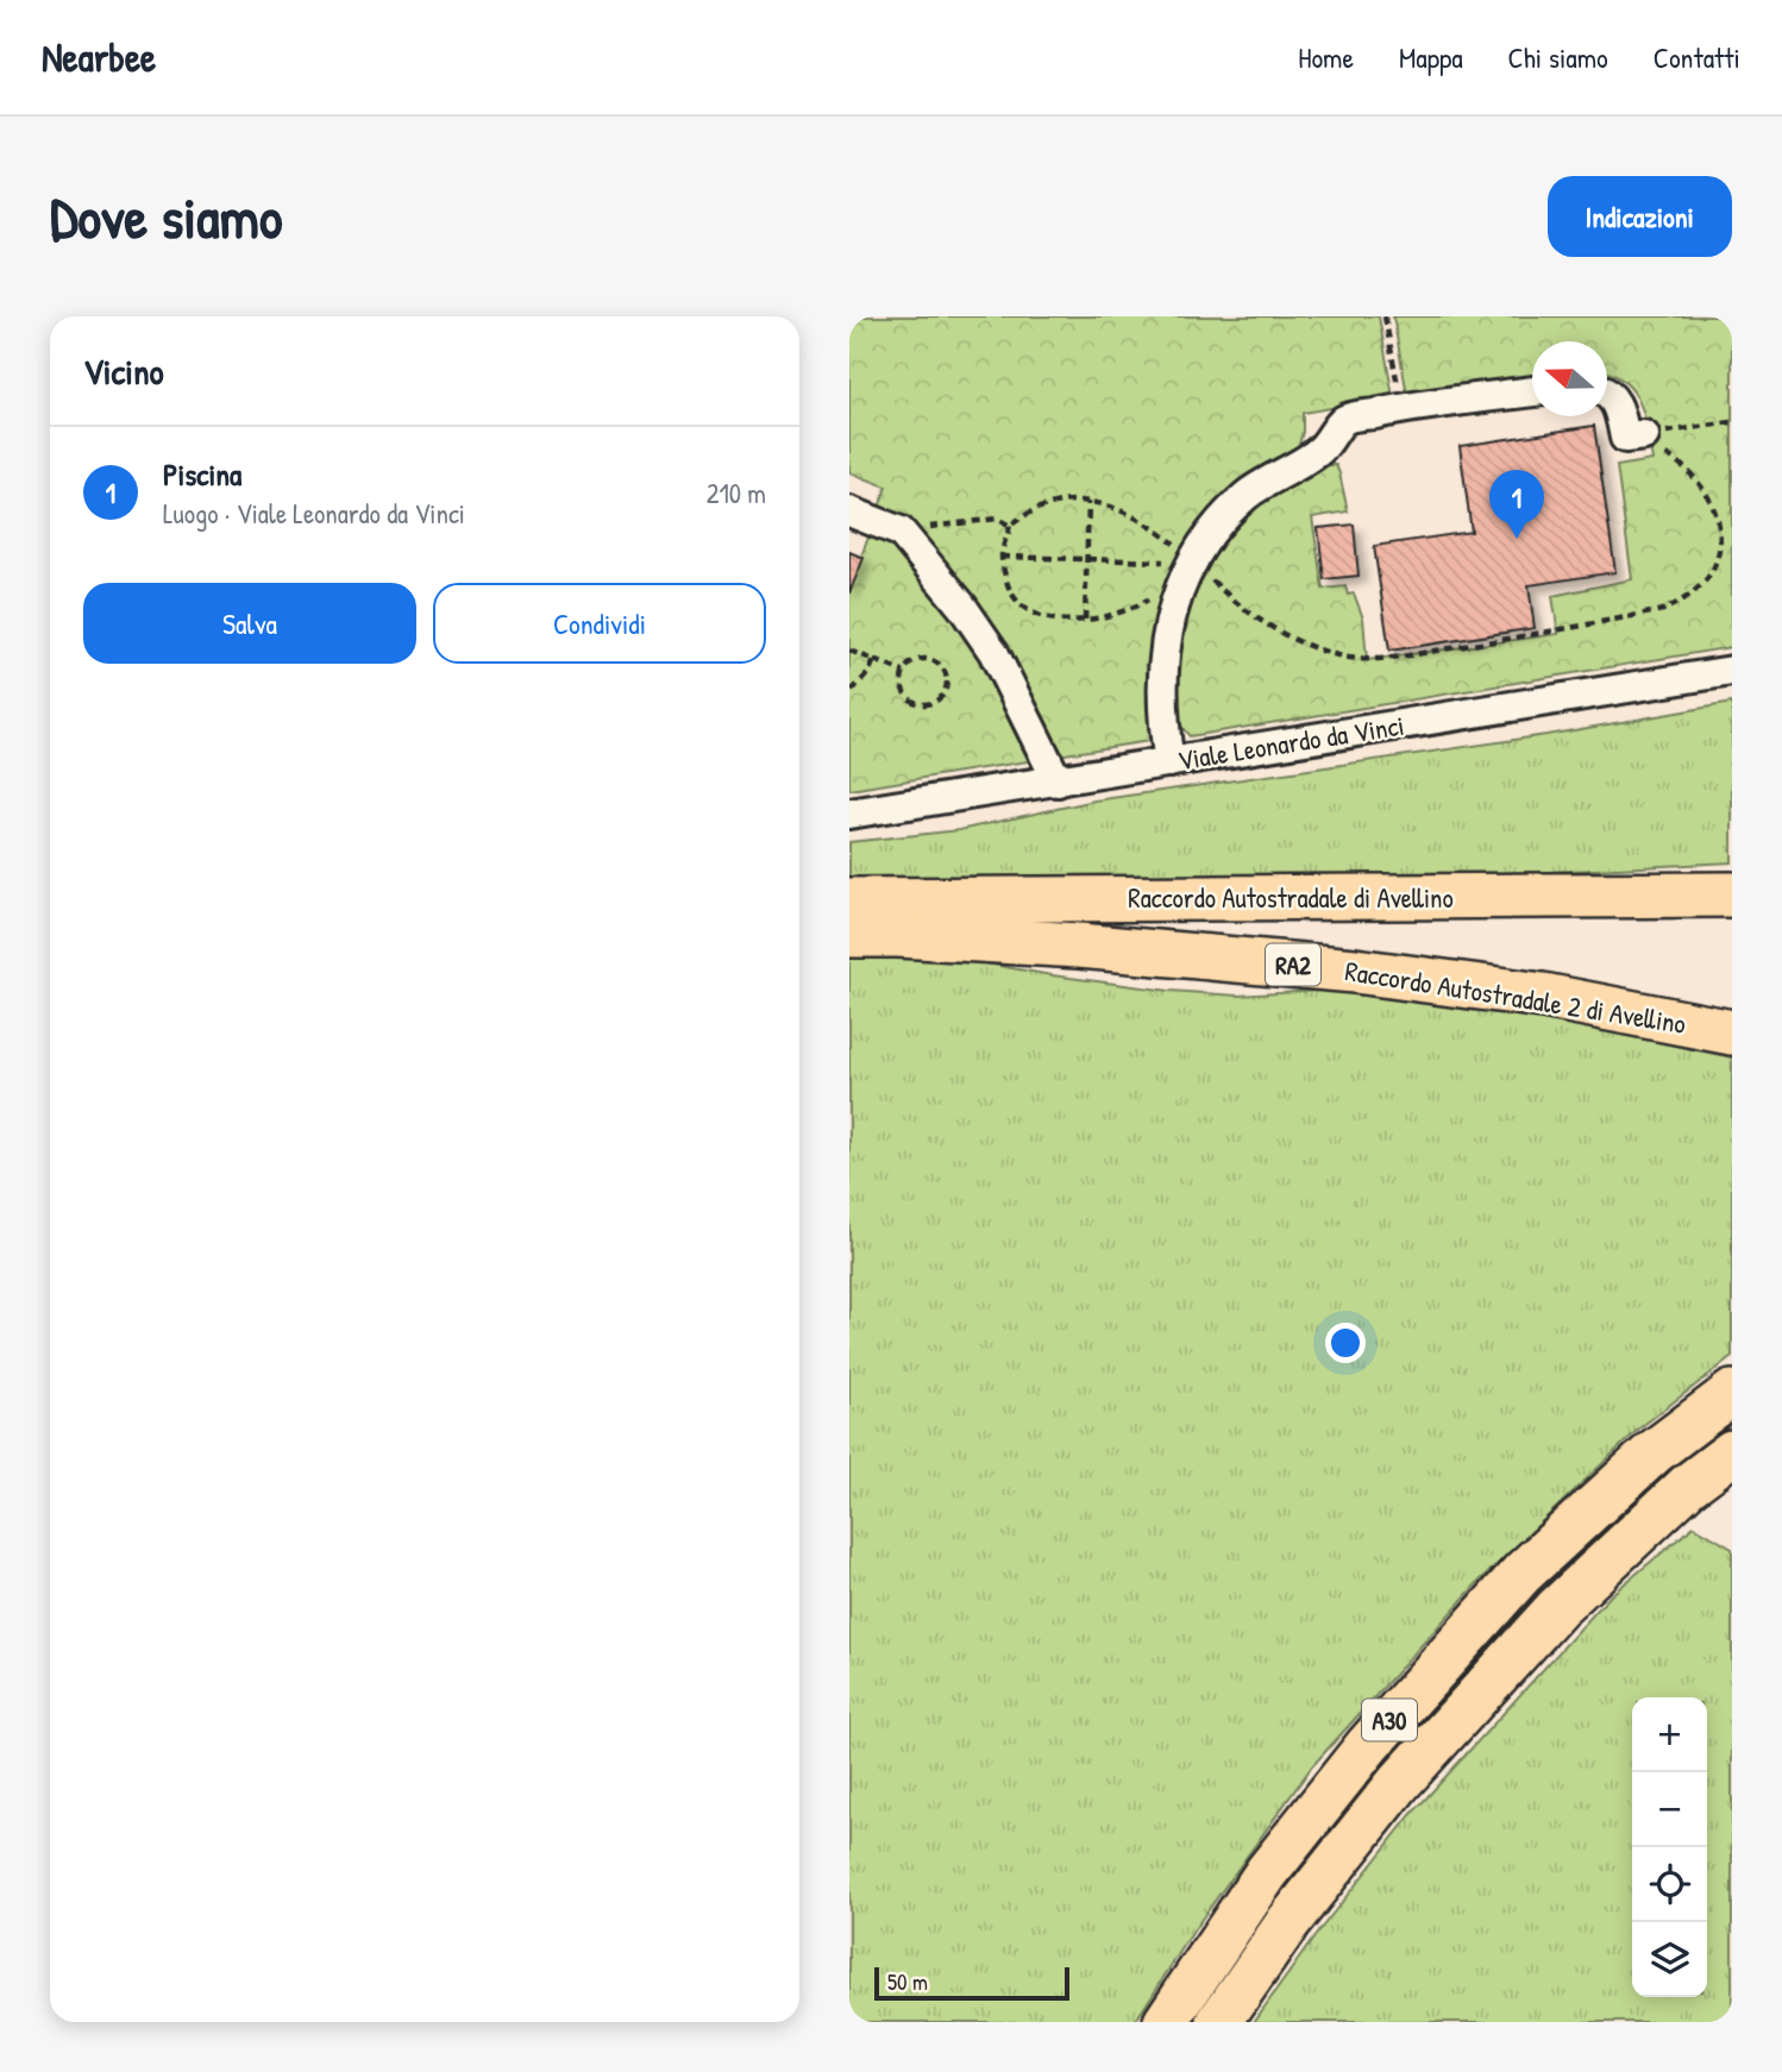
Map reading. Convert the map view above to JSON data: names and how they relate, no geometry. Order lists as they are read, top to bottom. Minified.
{"streets":{"highway":["Raccordo Autostradale di Avellino","RA2","Raccordo Autostradale 2 di Avellino","A30"],"street":["Viale Leonardo da Vinci"]},"scale_bar":"50 m","north":"left","page":{"header":"Nearbee","nav":["Home","Mappa","Chi siamo","Contatti"],"buttons":["Indicazioni",["Salva","Condividi"]],"title":"Dove siamo","heading":"Vicino","list":[{"mark":"1","name":"Piscina","note":"Luogo · Viale Leonardo da Vinci","value":"210 m"}],"pins":"1","map_buttons":["+","−"],"scale":"50 m"}}
